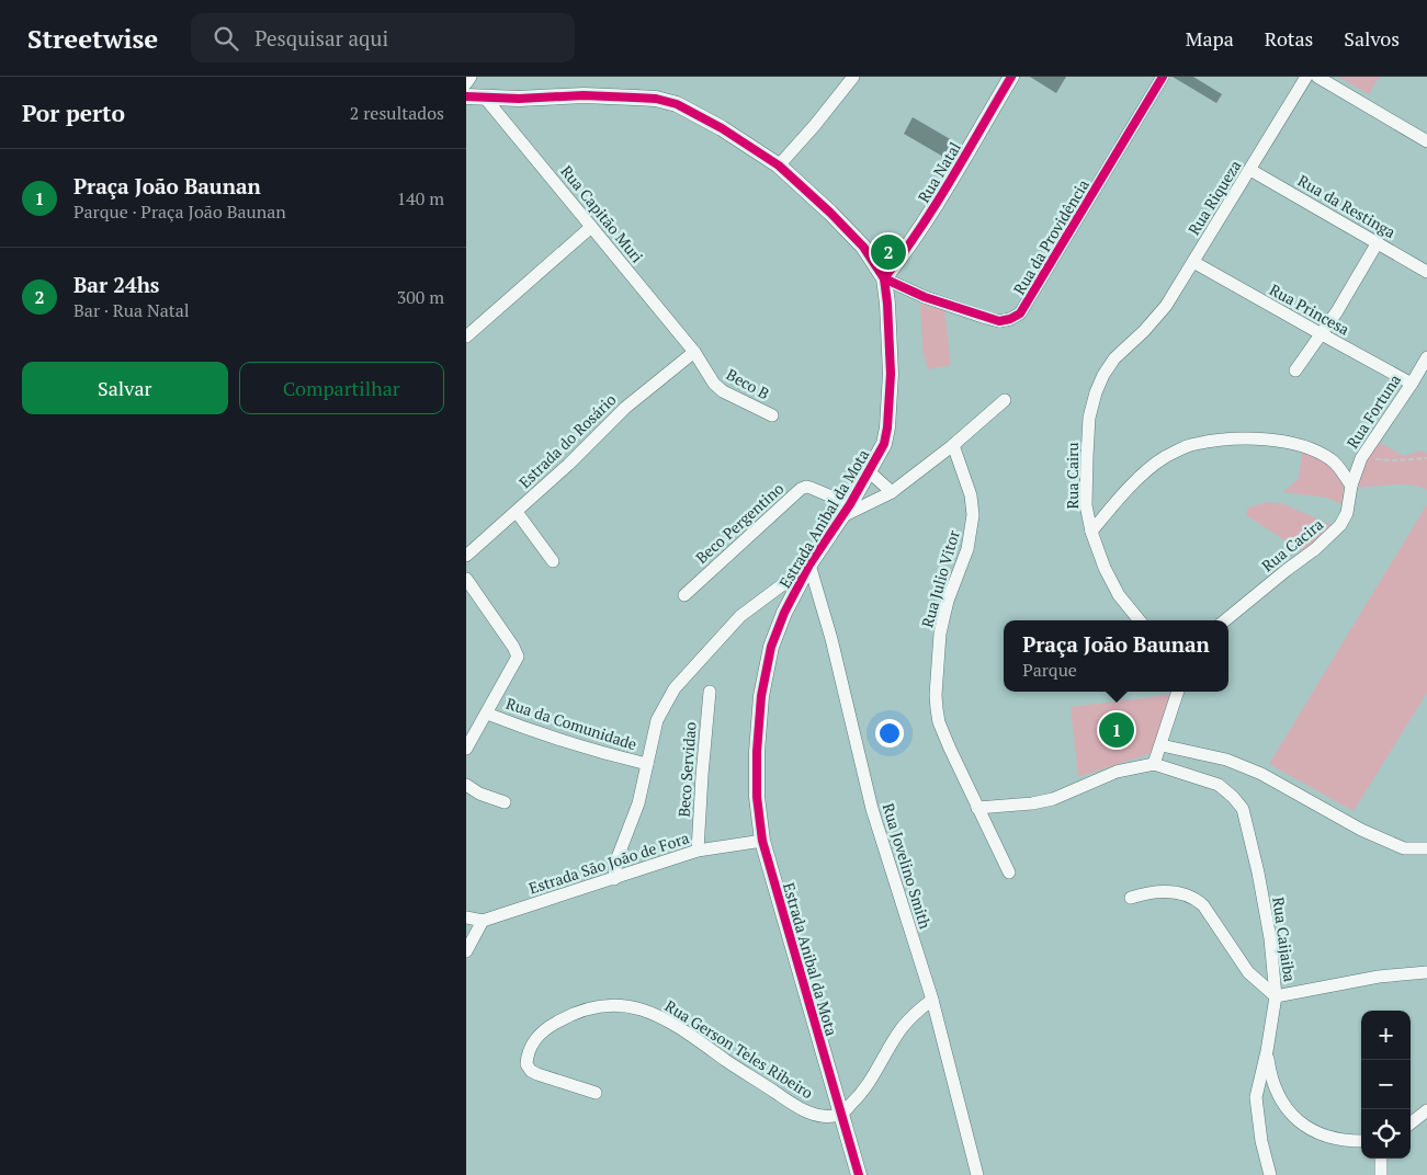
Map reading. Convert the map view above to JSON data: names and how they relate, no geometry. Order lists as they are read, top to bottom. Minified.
{"streets":{"street":["Rua Natal","Rua Riqueza","Rua da Restinga","Rua Capitão Muri","Rua da Providência","Rua Princesa","Beco B","Rua Fortuna","Estrada do Rosário","Rua Cairu","Estrada Anibal da Mota","Beco Pergentino","Rua Cacira","Rua Julio Vitor","Rua da Comunidade","Beco Servidao","Estrada São João de Fora","Rua Jovelino Smith","Rua Caijaiba","Rua Gerson Teles Ribeiro"]},"crossings":[["Rua Natal","Rua da Providência"],["Rua Natal","Estrada Anibal da Mota"],["Rua Riqueza","Rua da Restinga"],["Rua Riqueza","Rua Princesa"],["Rua Riqueza","Rua Cairu"],["Rua Capitão Muri","Beco B"],["Rua Capitão Muri","Estrada do Rosário"],["Rua Capitão Muri","Estrada Anibal da Mota"],["Rua da Providência","Estrada Anibal da Mota"],["Rua Princesa","Rua Fortuna"],["Beco B","Estrada do Rosário"],["Rua Fortuna","Rua Cacira"],["Estrada Anibal da Mota","Beco Pergentino"],["Estrada Anibal da Mota","Estrada São João de Fora"],["Estrada Anibal da Mota","Rua Jovelino Smith"],["Estrada Anibal da Mota","Rua Gerson Teles Ribeiro"],["Beco Servidao","Estrada São João de Fora"]],"page":{"header":"Streetwise","search":"Pesquisar aqui","nav":["Mapa","Rotas","Salvos"],"heading":["Por perto","2 resultados"],"list":[{"mark":"1","name":"Praça João Baunan","note":"Parque · Praça João Baunan","value":"140 m"},{"mark":"2","name":"Bar 24hs","note":"Bar · Rua Natal","value":"300 m"}],"pins":["2","1"],"buttons":["Salvar","Compartilhar"],"popup":["Praça João Baunan","Parque"],"map_buttons":["+","−"]}}
